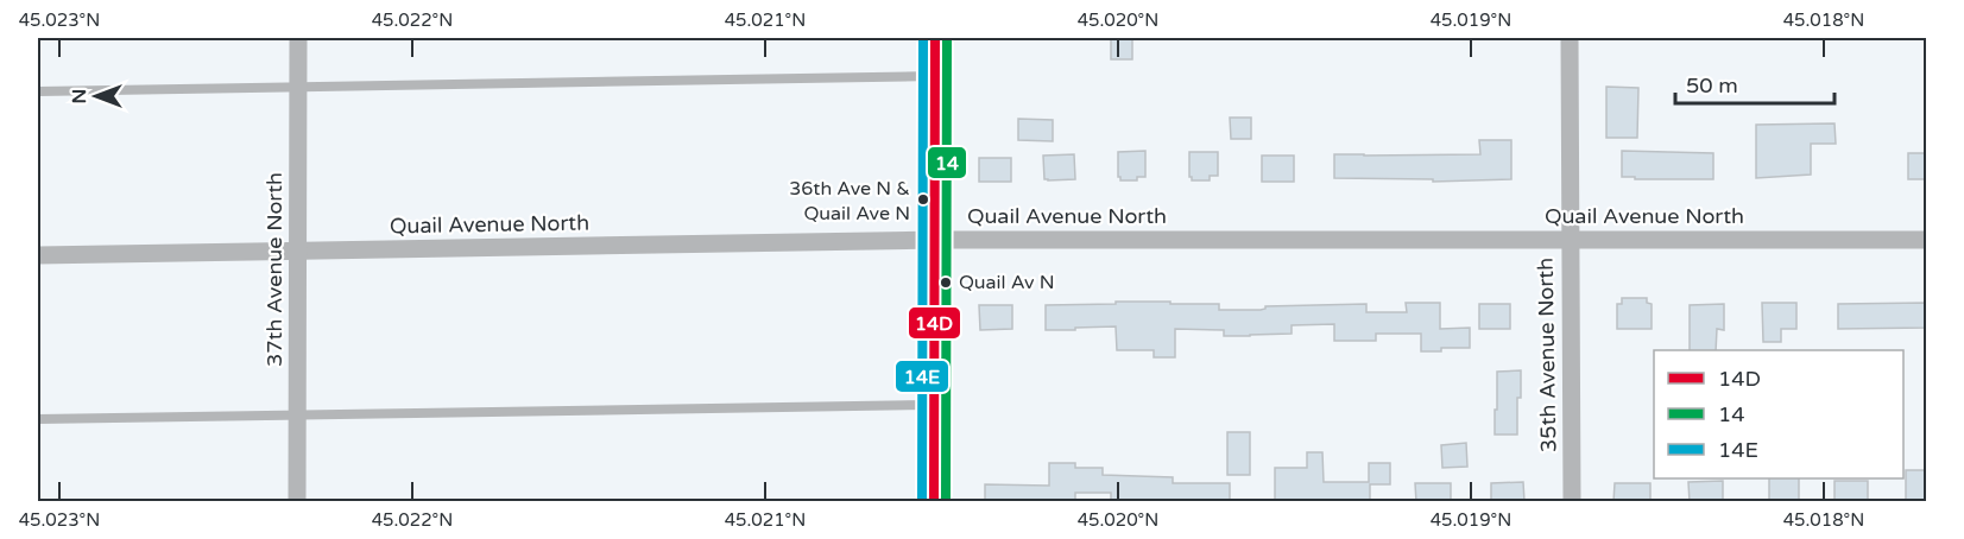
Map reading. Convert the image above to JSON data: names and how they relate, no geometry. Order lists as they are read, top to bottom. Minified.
{"streets":{"street":["Quail Avenue North","37th Avenue North","35th Avenue North"]},"crossings":[["Quail Avenue North","37th Avenue North"],["Quail Avenue North","35th Avenue North"]],"places":["36th Ave N & Quail Ave N","Quail Av N"],"lines":["transit line 14D","transit line 14","transit line 14E"],"legend":["14D","14","14E"],"scale_bar":"50 m","north":"left","coordinates":["45.023°N","45.022°N","45.021°N","45.020°N","45.019°N","45.018°N"]}
